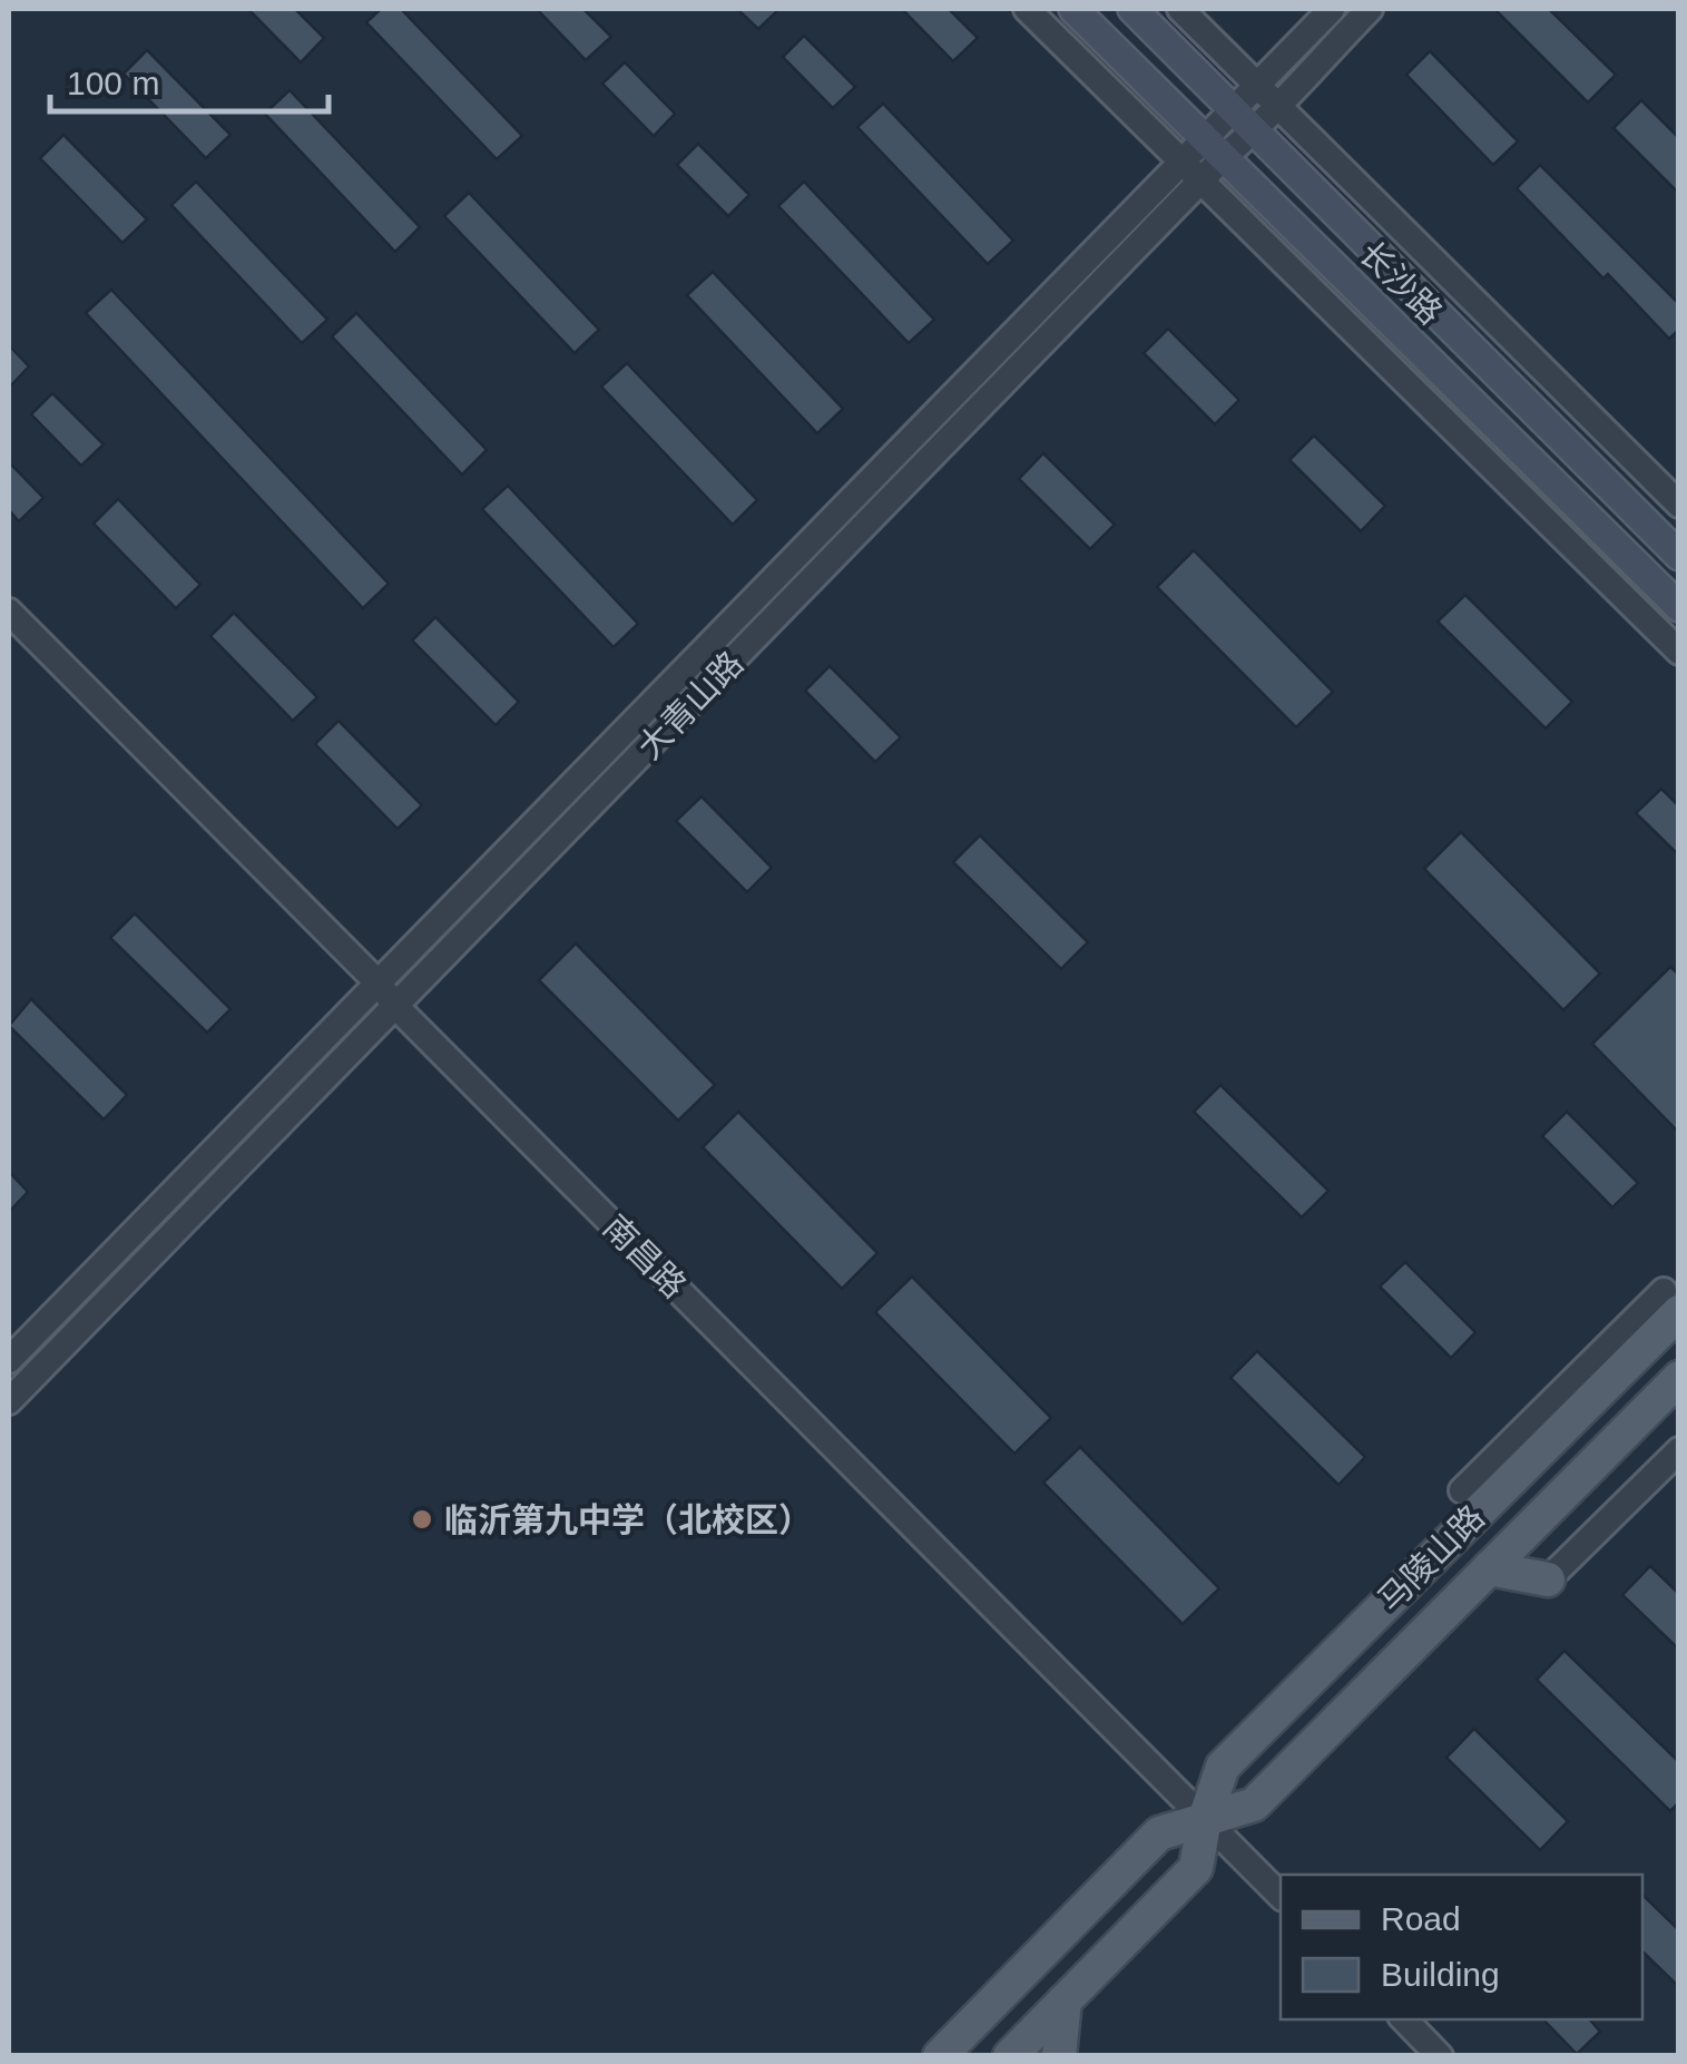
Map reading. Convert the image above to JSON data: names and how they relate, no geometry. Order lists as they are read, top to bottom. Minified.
{"streets":{"main road":["长沙路","马陵山路"],"street":["大青山路","南昌路"]},"crossings":[["长沙路","大青山路"],["大青山路","南昌路"],["南昌路","马陵山路"]],"places":["临沂第九中学（北校区）"],"legend":["Road","Building"],"scale_bar":"100 m"}
